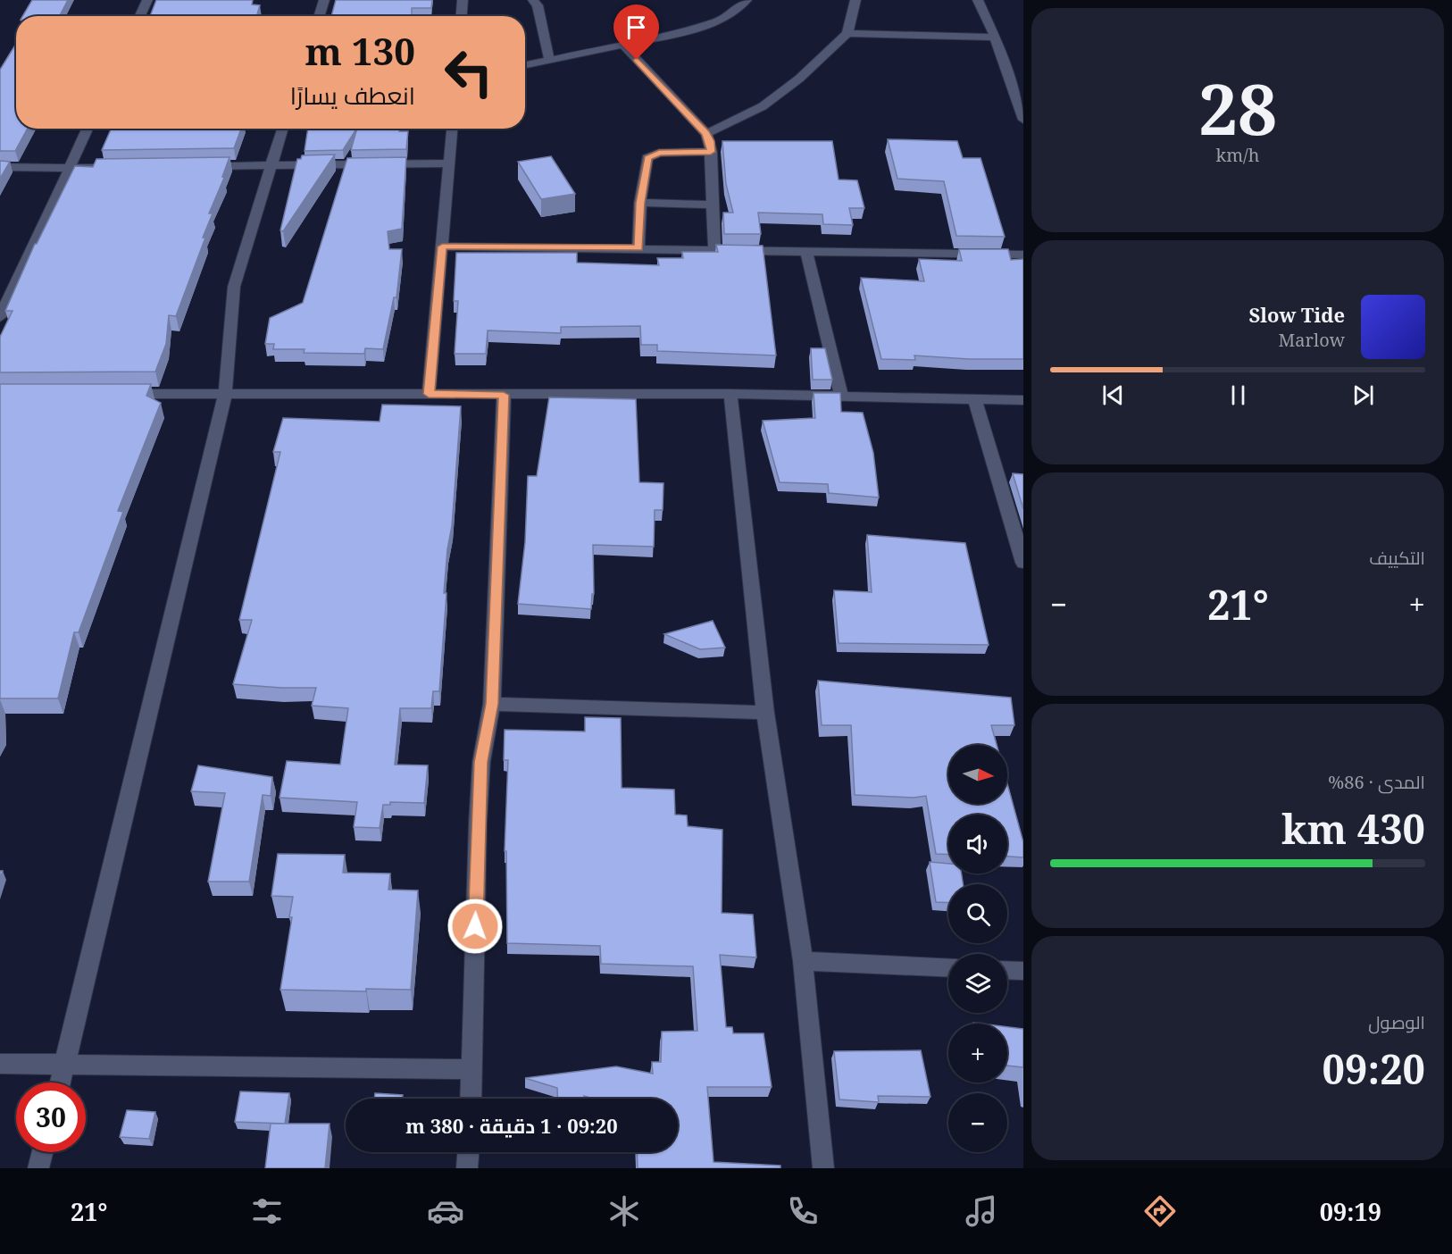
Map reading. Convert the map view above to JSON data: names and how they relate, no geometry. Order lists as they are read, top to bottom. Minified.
{"north":"right","page":{"tile":[["28","km/h"],"التكييف",["المدى · 86%","430 km"],["الوصول","09:20"]],"turn":["130 m","انعطف يسارًا"],"song":["Slow Tide","Marlow"],"heat":["−","21°","+"],"map_buttons":["+","−"],"limit":"30","trip":"09:20 · 1 دقيقة · 380 m","tabs":["09:19","21°"]}}
